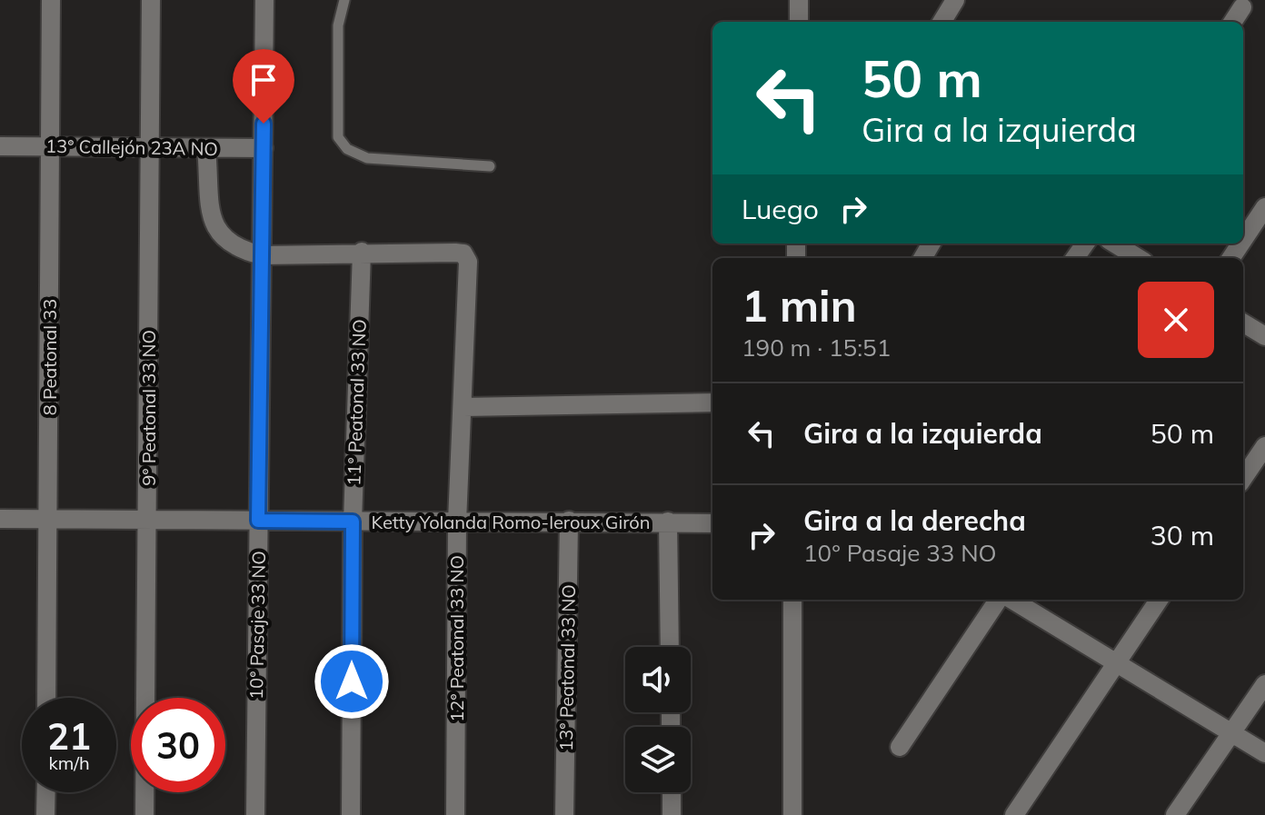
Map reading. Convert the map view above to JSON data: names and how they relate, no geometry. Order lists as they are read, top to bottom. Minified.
{"streets":{"street":["13° Callejón 23A NO","8 Peatonal 33","11° Peatonal 33 NO","9° Peatonal 33 NO","Ketty Yolanda Romo-leroux Girón","10° Pasaje 33 NO","12° Peatonal 33 NO","13° Peatonal 33 NO"]},"crossings":[["13° Callejón 23A NO","8 Peatonal 33"],["13° Callejón 23A NO","9° Peatonal 33 NO"],["13° Callejón 23A NO","10° Pasaje 33 NO"],["8 Peatonal 33","Ketty Yolanda Romo-leroux Girón"],["11° Peatonal 33 NO","Ketty Yolanda Romo-leroux Girón"],["11° Peatonal 33 NO","12° Peatonal 33 NO"],["9° Peatonal 33 NO","Ketty Yolanda Romo-leroux Girón"],["Ketty Yolanda Romo-leroux Girón","10° Pasaje 33 NO"],["Ketty Yolanda Romo-leroux Girón","12° Peatonal 33 NO"],["Ketty Yolanda Romo-leroux Girón","13° Peatonal 33 NO"]],"page":{"turn":["50 m","Gira a la izquierda"],"then":"Luego","heading":["1 min","190 m · 15:51"],"list":[{"name":"Gira a la izquierda","value":"50 m"},{"name":"Gira a la derecha","note":"10° Pasaje 33 NO","value":"30 m"}],"speed":"21 km/h","limit":"30"}}
